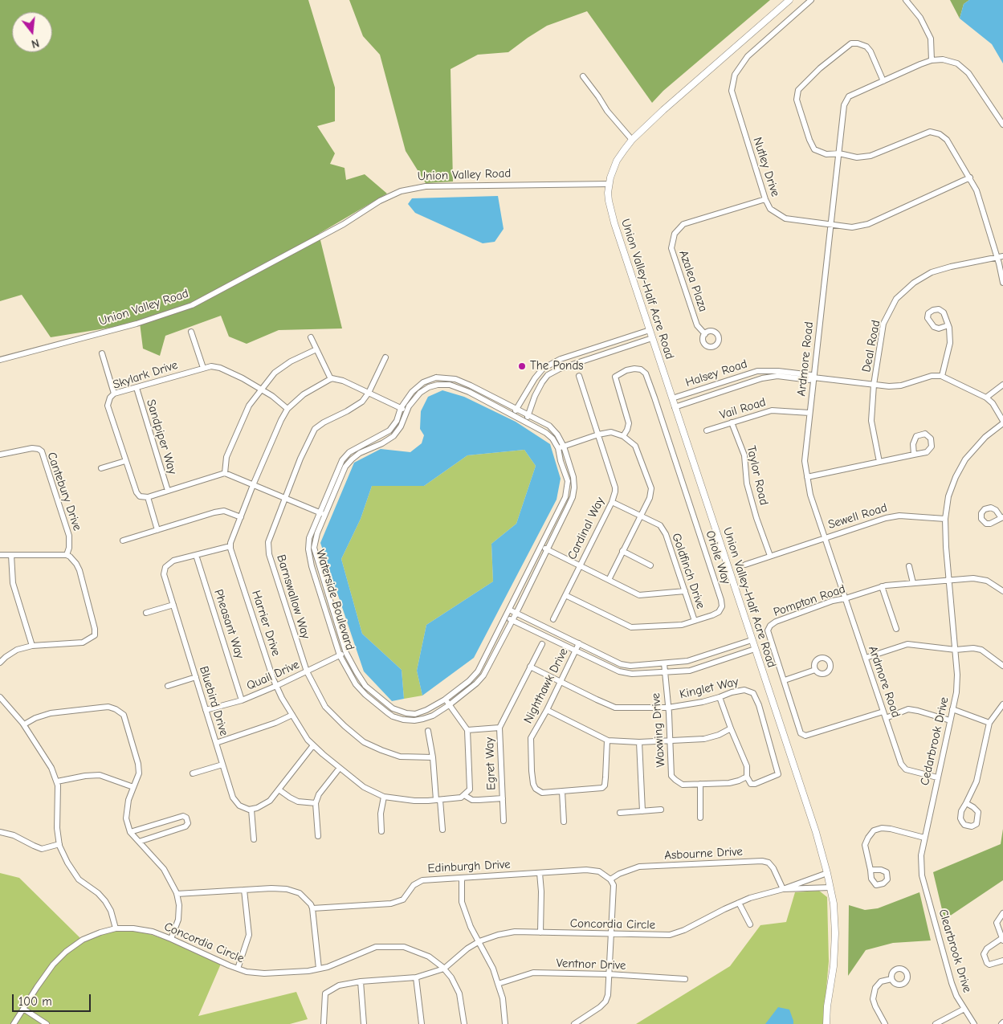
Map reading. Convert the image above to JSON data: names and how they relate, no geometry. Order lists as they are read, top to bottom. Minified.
{"streets":{"street":["Nutley Drive","Union Valley Road","Azalea Plaza","Union Valley-Half Acre Road","Deal Road","Ardmore Road","Halsey Road","Skylark Drive","Vail Road","Sandpiper Way","Taylor Road","Cantebury Drive","Sewell Road","Cardinal Way","Oriole Way","Goldfinch Drive","Barnswallow Way","Waterside Boulevard","Pompton Road","Harrier Drive","Pheasant Way","Quail Drive","Nighthawk Drive","Kinglet Way","Bluebird Drive","Waxwing Drive","Cedarbrook Drive","Egret Way","Asbourne Drive","Edinburgh Drive","Concordia Circle","Clearbrook Drive","Ventnor Drive"]},"crossings":[["Nutley Drive","Azalea Plaza"],["Nutley Drive","Ardmore Road"],["Union Valley Road","Union Valley-Half Acre Road"],["Union Valley-Half Acre Road","Halsey Road"],["Union Valley-Half Acre Road","Concordia Circle"],["Deal Road","Halsey Road"],["Ardmore Road","Halsey Road"],["Ardmore Road","Vail Road"],["Ardmore Road","Sewell Road"],["Ardmore Road","Pompton Road"],["Ardmore Road","Cedarbrook Drive"],["Skylark Drive","Sandpiper Way"],["Vail Road","Taylor Road"],["Taylor Road","Sewell Road"],["Cardinal Way","Oriole Way"],["Cardinal Way","Goldfinch Drive"],["Oriole Way","Goldfinch Drive"],["Barnswallow Way","Quail Drive"],["Waterside Boulevard","Quail Drive"],["Pompton Road","Cedarbrook Drive"],["Harrier Drive","Quail Drive"],["Harrier Drive","Bluebird Drive"],["Pheasant Way","Quail Drive"],["Pheasant Way","Bluebird Drive"],["Quail Drive","Bluebird Drive"],["Nighthawk Drive","Kinglet Way"],["Kinglet Way","Waxwing Drive"],["Kinglet Way","Egret Way"],["Cedarbrook Drive","Clearbrook Drive"],["Asbourne Drive","Edinburgh Drive"],["Asbourne Drive","Concordia Circle"]],"places":["The Ponds"],"scale_bar":"100 m","north":"bottom"}
